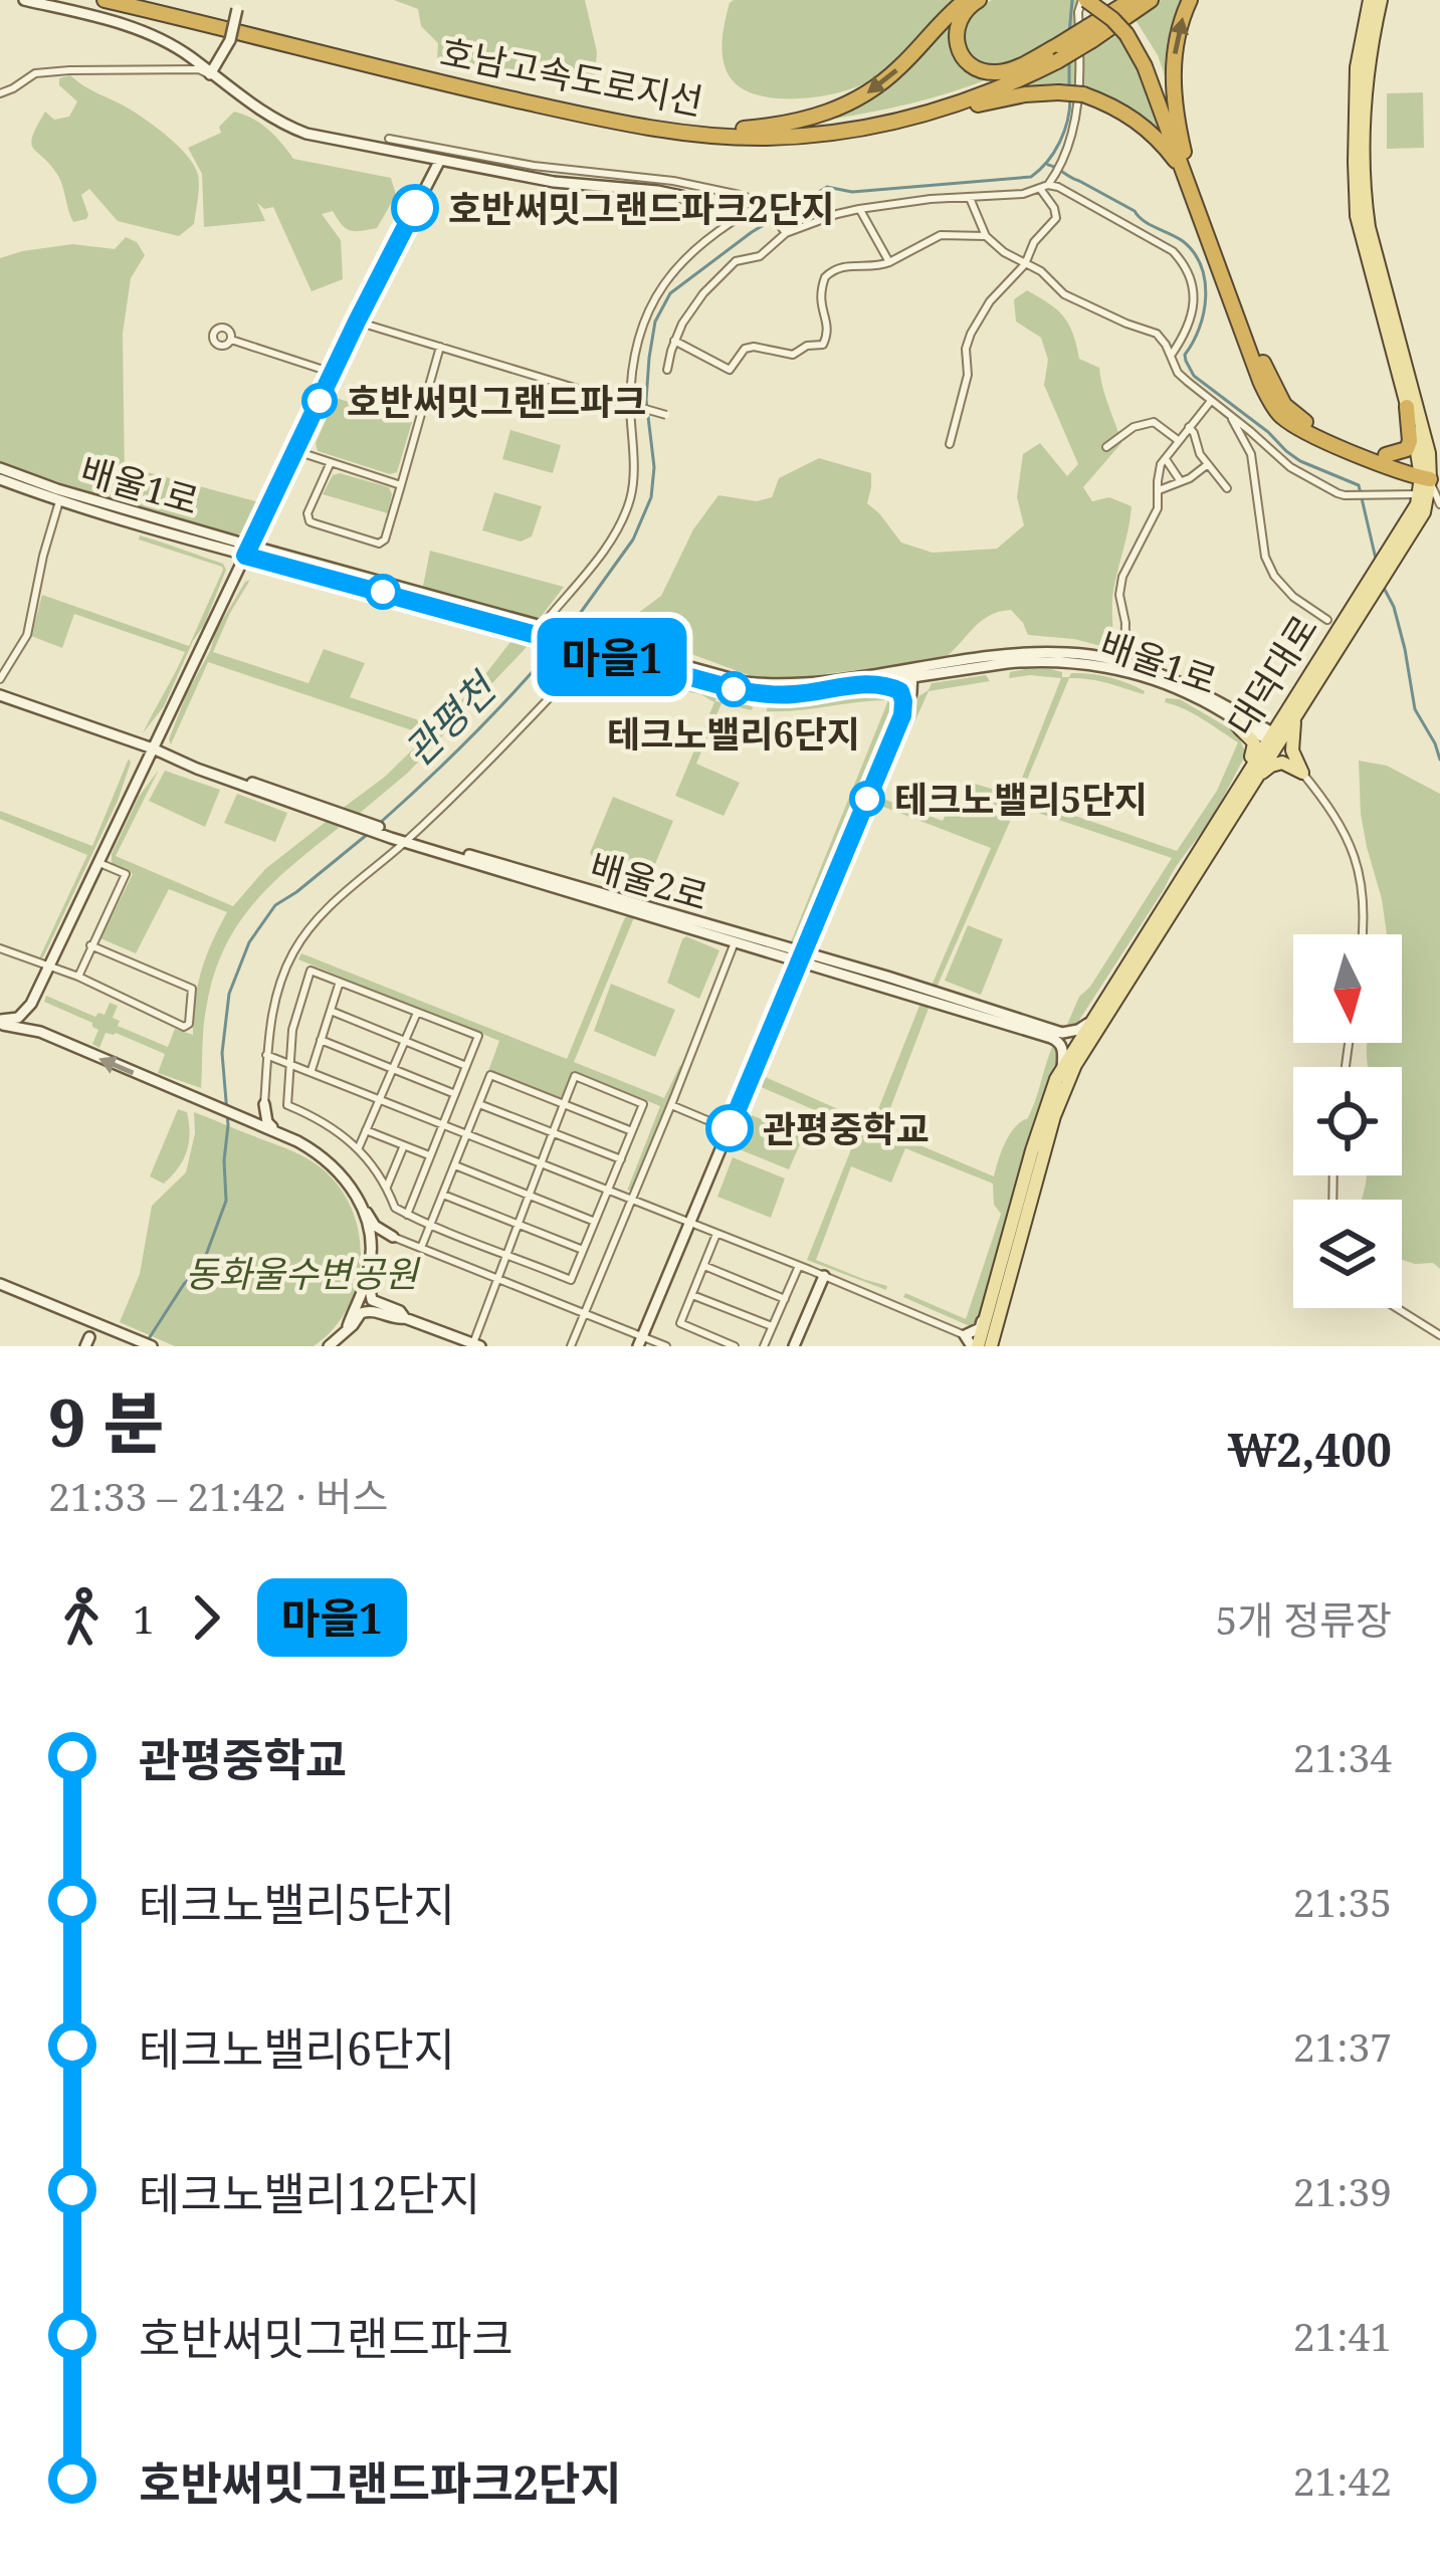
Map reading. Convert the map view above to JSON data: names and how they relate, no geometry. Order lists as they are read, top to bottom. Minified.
{"streets":{"highway":["호남고속도로지선"],"main road":["배울1로","대덕대로","배울2로"]},"crossings":[["배울1로","대덕대로"],["대덕대로","배울2로"]],"water":["관평천"],"parks":["동화울수변공원"],"places":["호반써밋그랜드파크2단지","호반써밋그랜드파크","테크노밸리6단지","테크노밸리5단지","관평중학교"],"lines":["bus line 마을1"],"north":"bottom","page":{"on_map":"마을1","heading":["9 분","21:33 – 21:42 · 버스","₩2,400"],"legs":["1","마을1","5개 정류장"],"list":[{"name":"관평중학교","value":"21:34"},{"name":"테크노밸리5단지","value":"21:35"},{"name":"테크노밸리6단지","value":"21:37"},{"name":"테크노밸리12단지","value":"21:39"},{"name":"호반써밋그랜드파크","value":"21:41"},{"name":"호반써밋그랜드파크2단지","value":"21:42"}]}}
